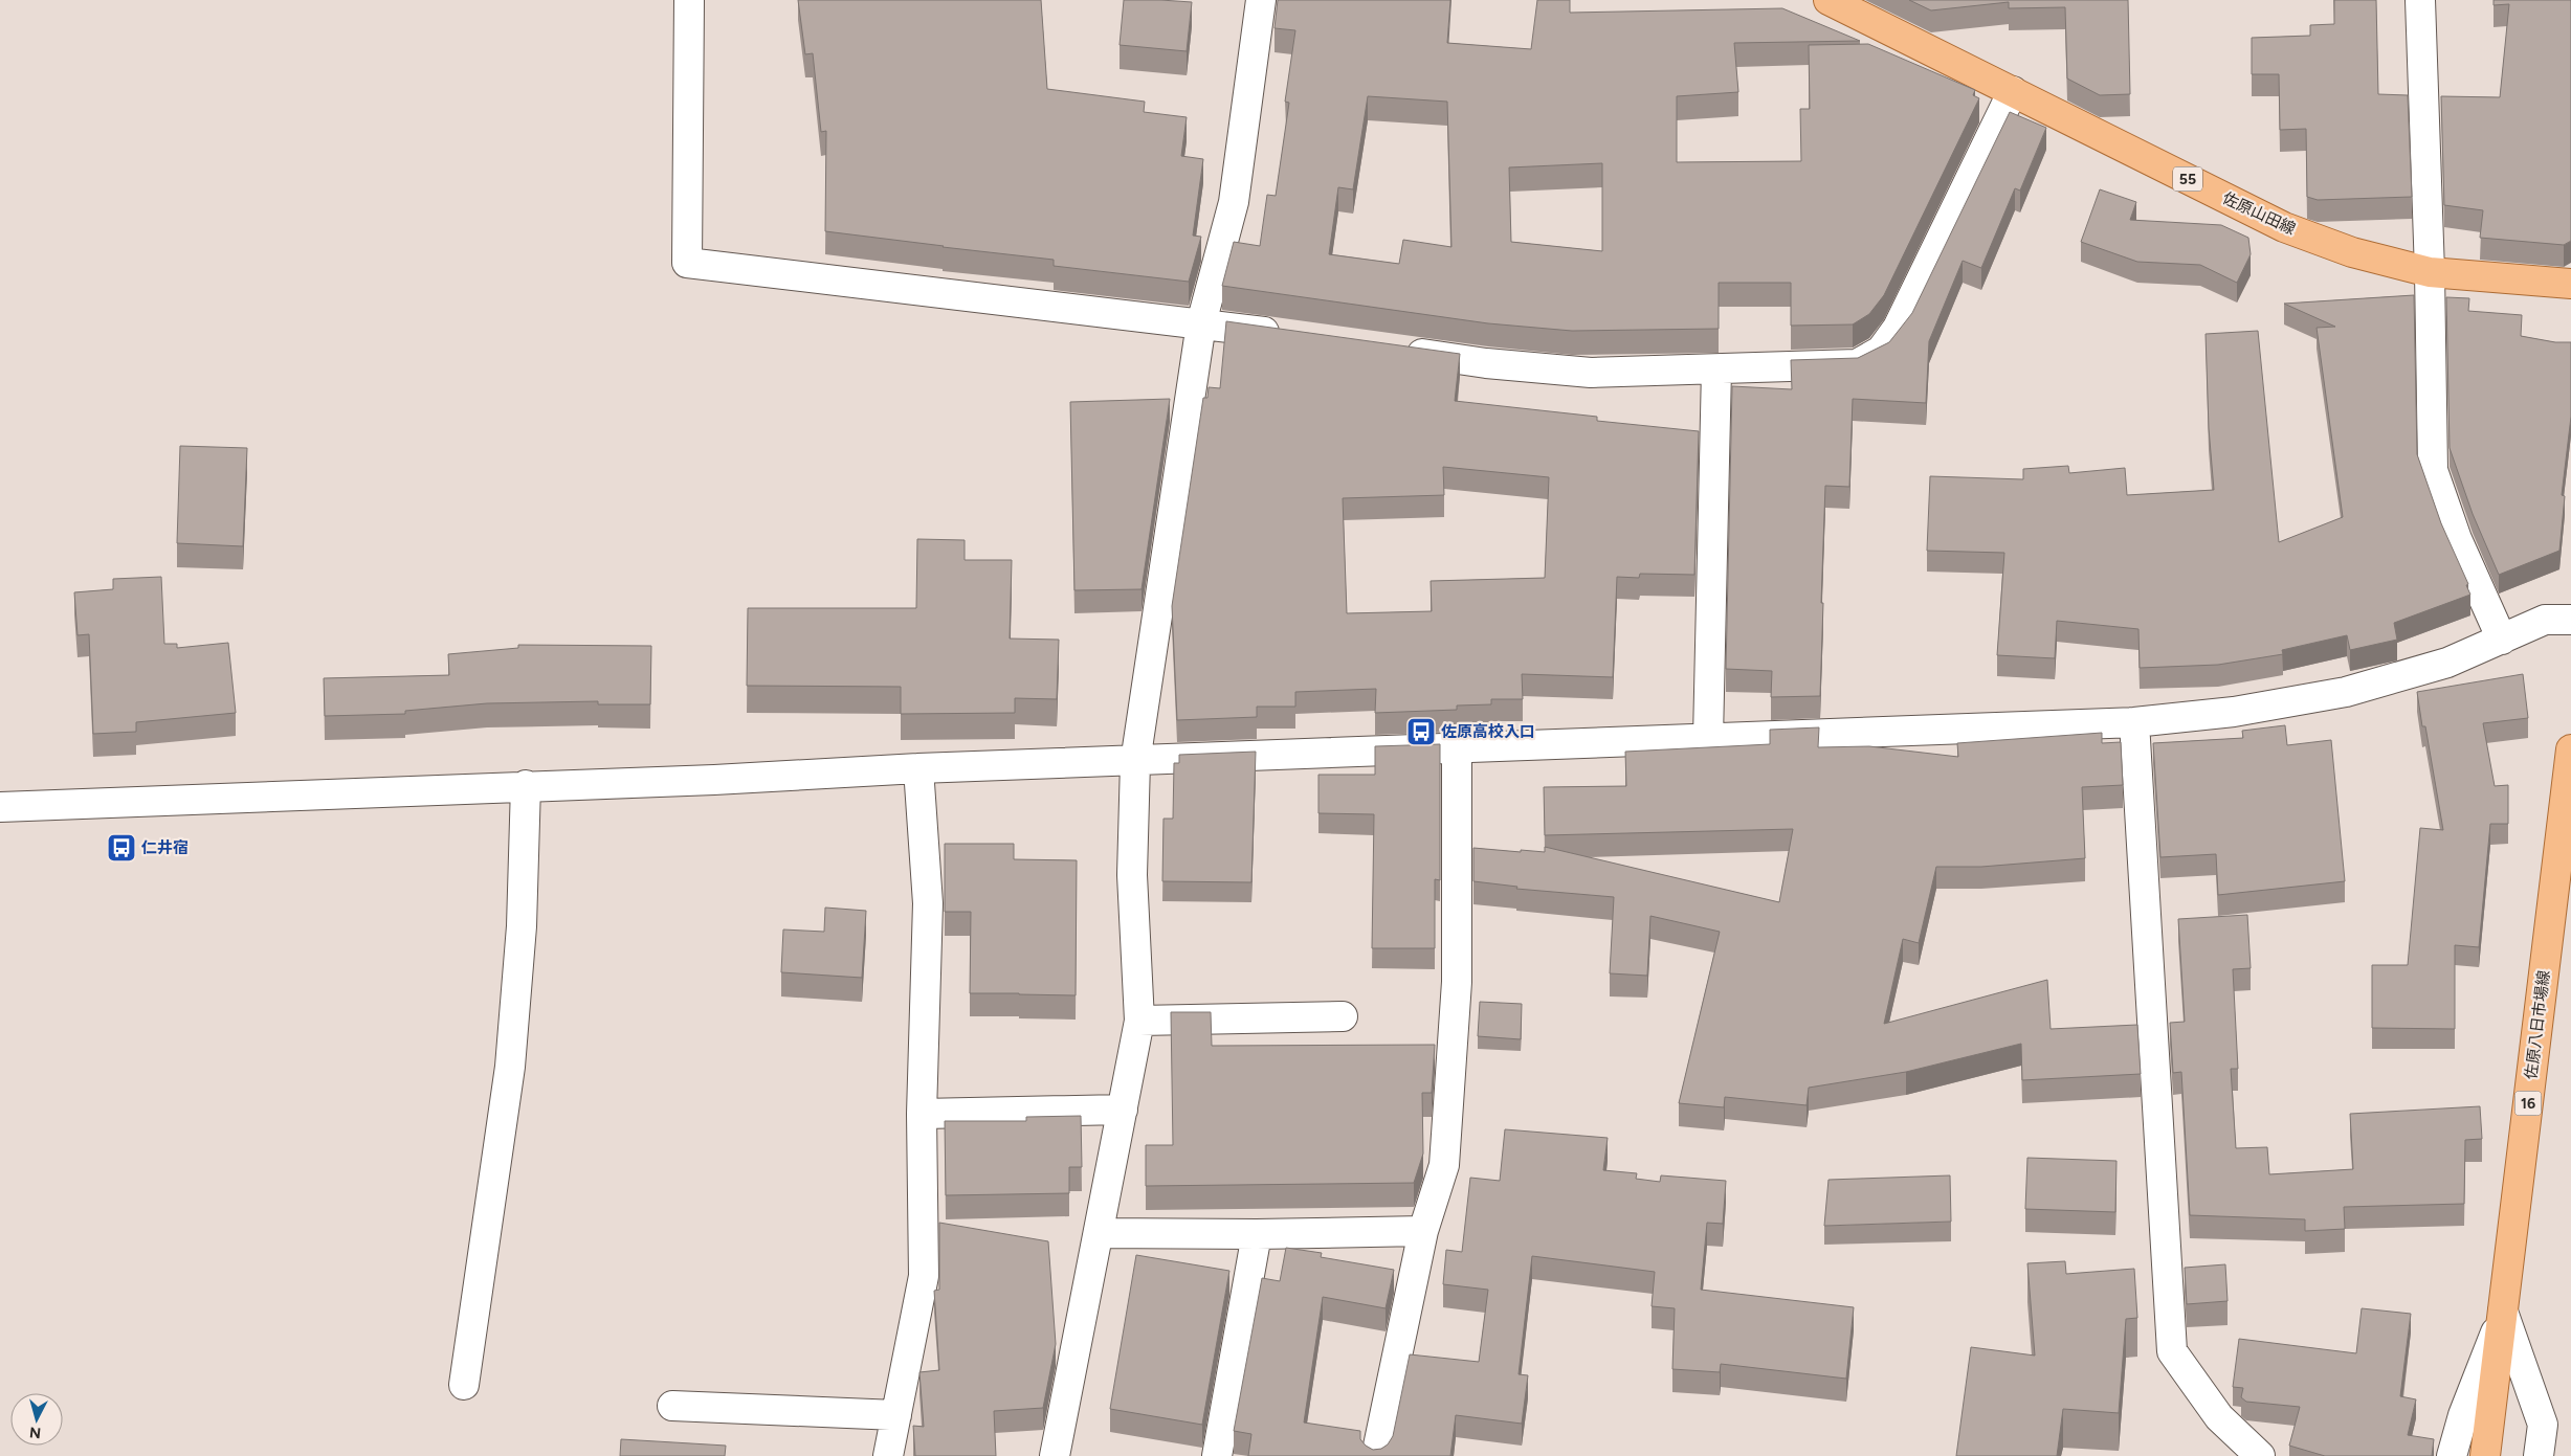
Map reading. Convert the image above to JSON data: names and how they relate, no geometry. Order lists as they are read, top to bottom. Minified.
{"streets":{"main road":["55","佐原山田線","佐原八日市場線","16"]},"places":{"bus stop":["佐原高校入口","仁井宿"]},"north":"bottom"}
